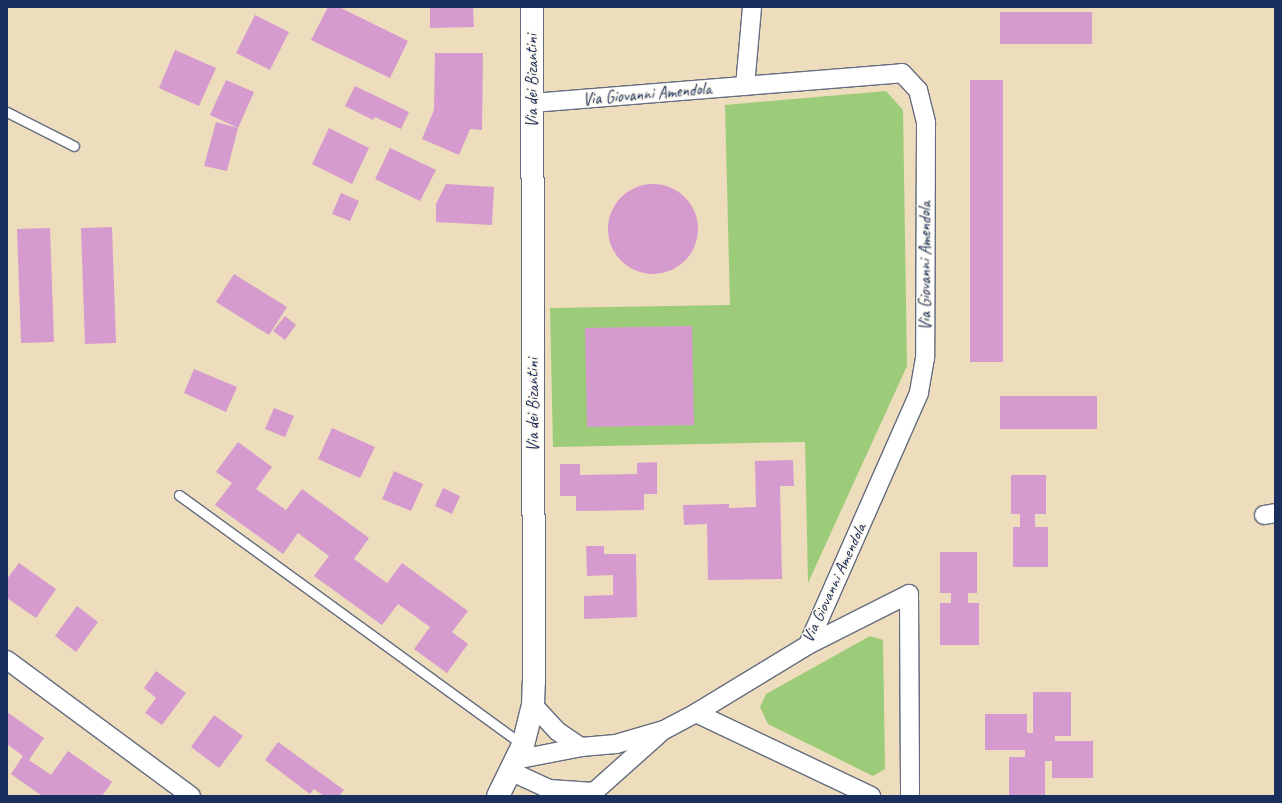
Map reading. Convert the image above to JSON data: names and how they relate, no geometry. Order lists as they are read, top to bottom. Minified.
{"streets":{"street":["Via dei Bizantini","Via Giovanni Amendola"]},"crossings":[["Via dei Bizantini","Via Giovanni Amendola"]]}
